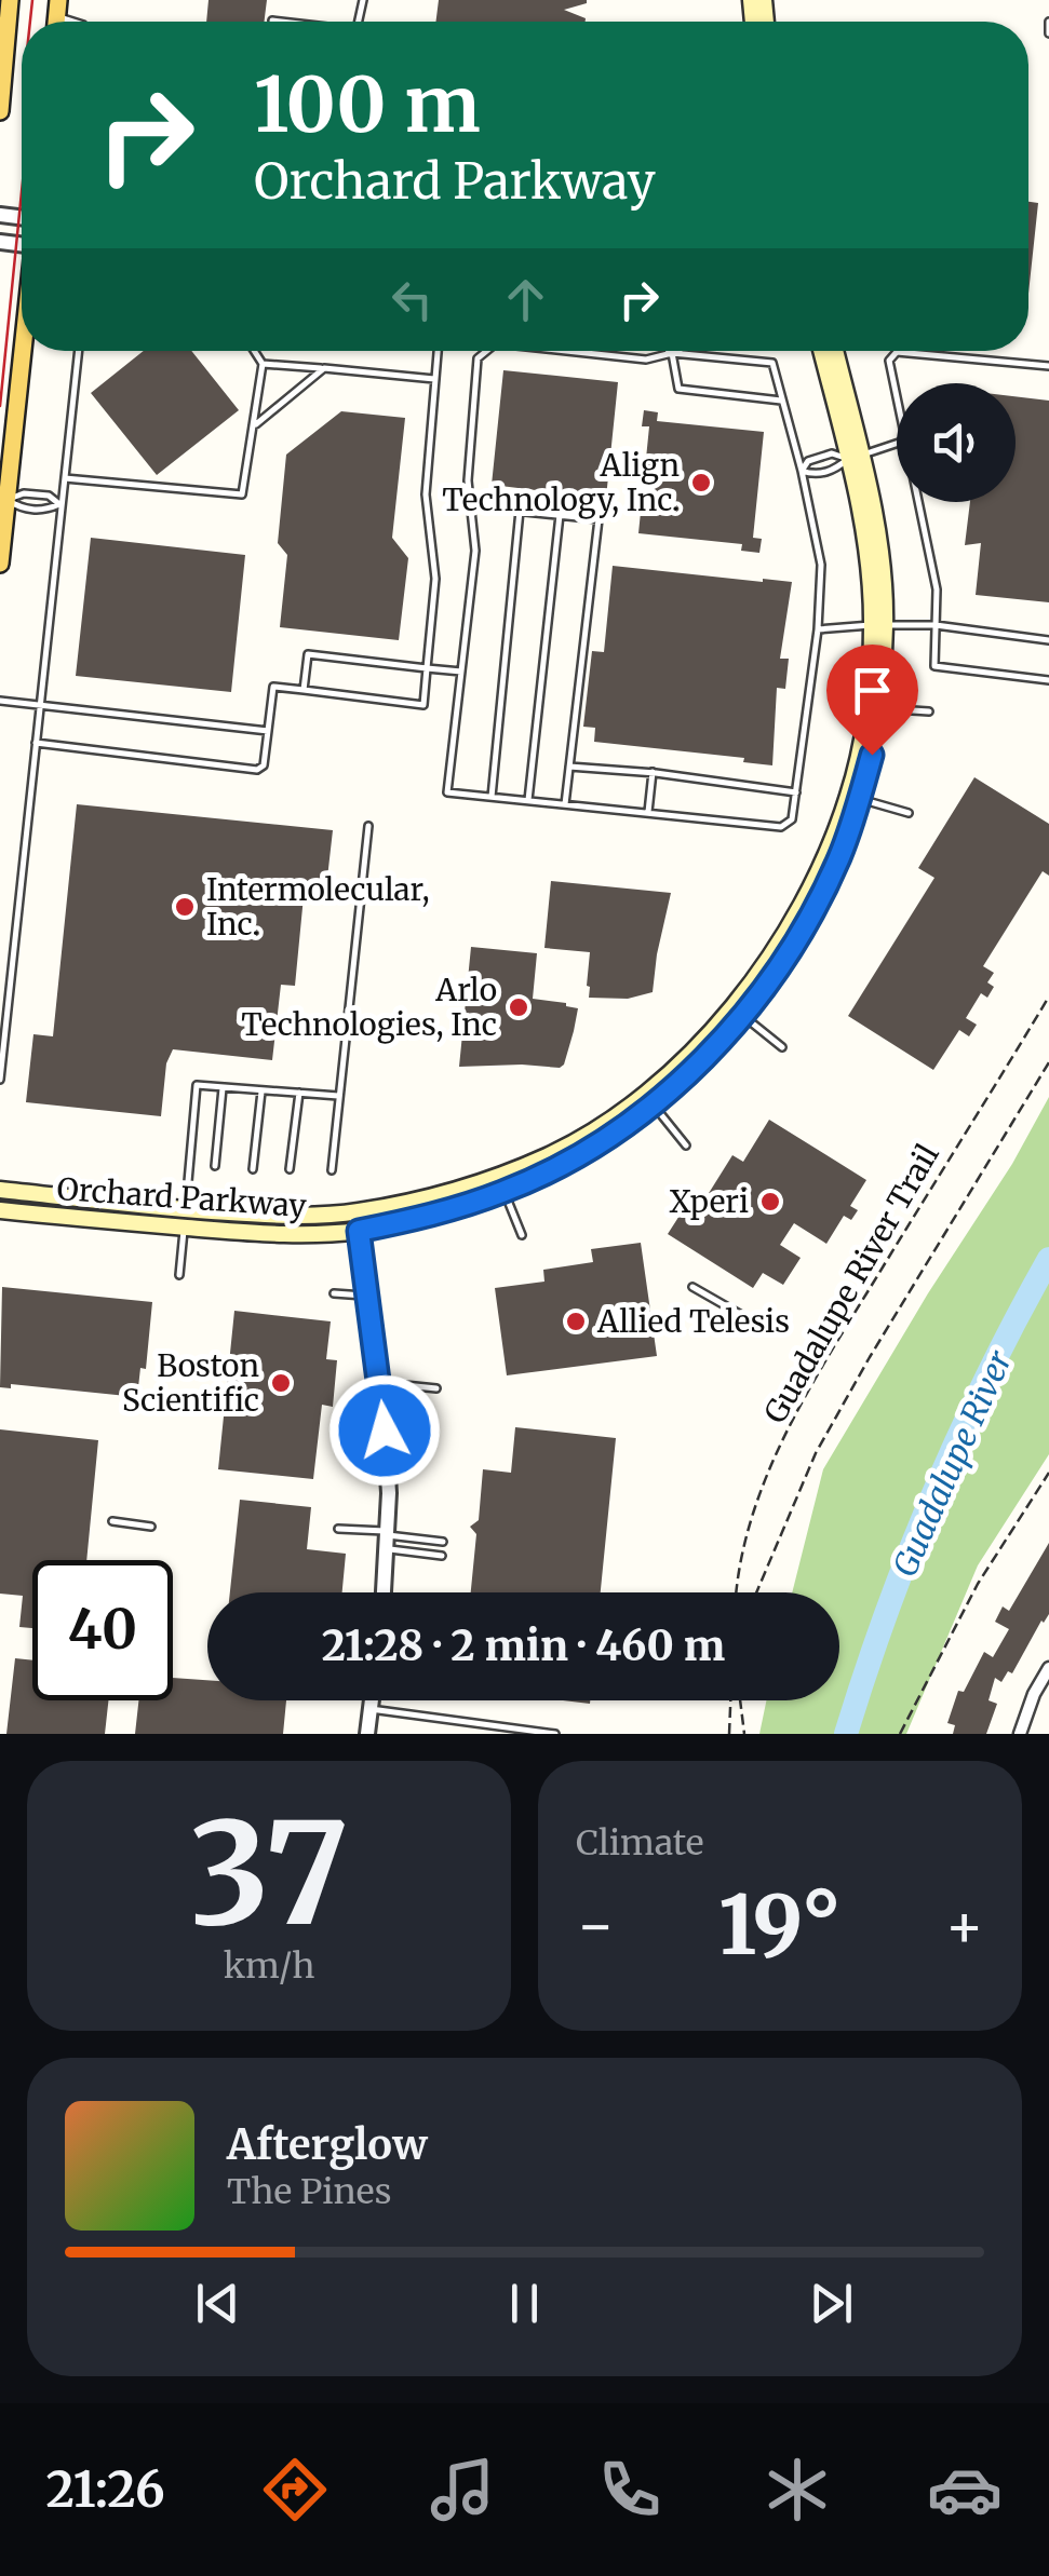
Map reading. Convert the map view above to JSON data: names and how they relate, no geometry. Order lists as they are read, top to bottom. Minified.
{"streets":{"main road":["Orchard Parkway"],"path":["Guadalupe River Trail"]},"water":["Guadalupe River"],"places":["Align Technology, Inc.","Intermolecular, Inc.","Arlo Technologies, Inc","Xperi","Allied Telesis","Boston Scientific"],"page":{"turn":["100 m","Orchard Parkway"],"limit":"40","trip":"21:28 · 2 min · 460 m","tile":[["37","km/h"],"Climate"],"heat":["−","19°","+"],"song":["Afterglow","The Pines"],"tabs":"21:26"}}
